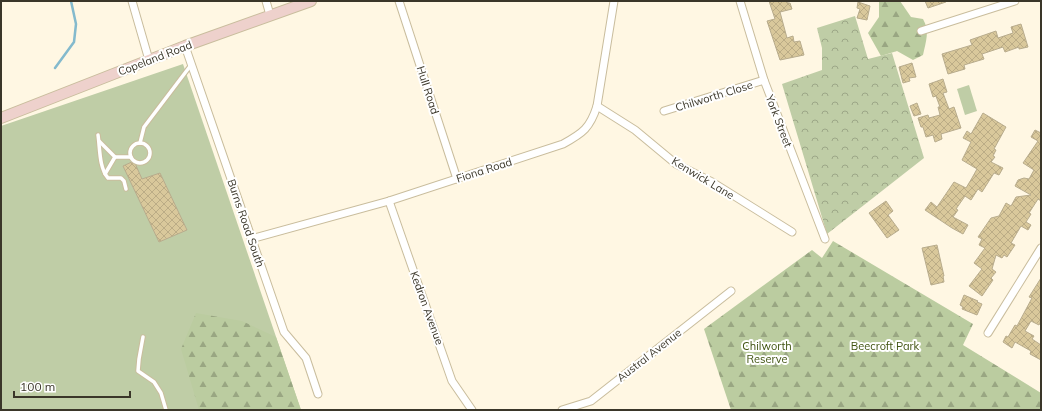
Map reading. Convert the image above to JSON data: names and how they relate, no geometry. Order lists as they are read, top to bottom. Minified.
{"streets":{"main road":["Copeland Road"],"street":["Hull Road","Chilworth Close","York Street","Fiona Road","Kenwick Lane","Burns Road South","Kedron Avenue","Austral Avenue"]},"crossings":[["Copeland Road","Burns Road South"],["Hull Road","Fiona Road"],["Chilworth Close","York Street"],["Fiona Road","Kenwick Lane"],["Fiona Road","Burns Road South"],["Fiona Road","Kedron Avenue"]],"parks":["Chilworth Reserve","Beecroft Park"],"scale_bar":"100 m"}
